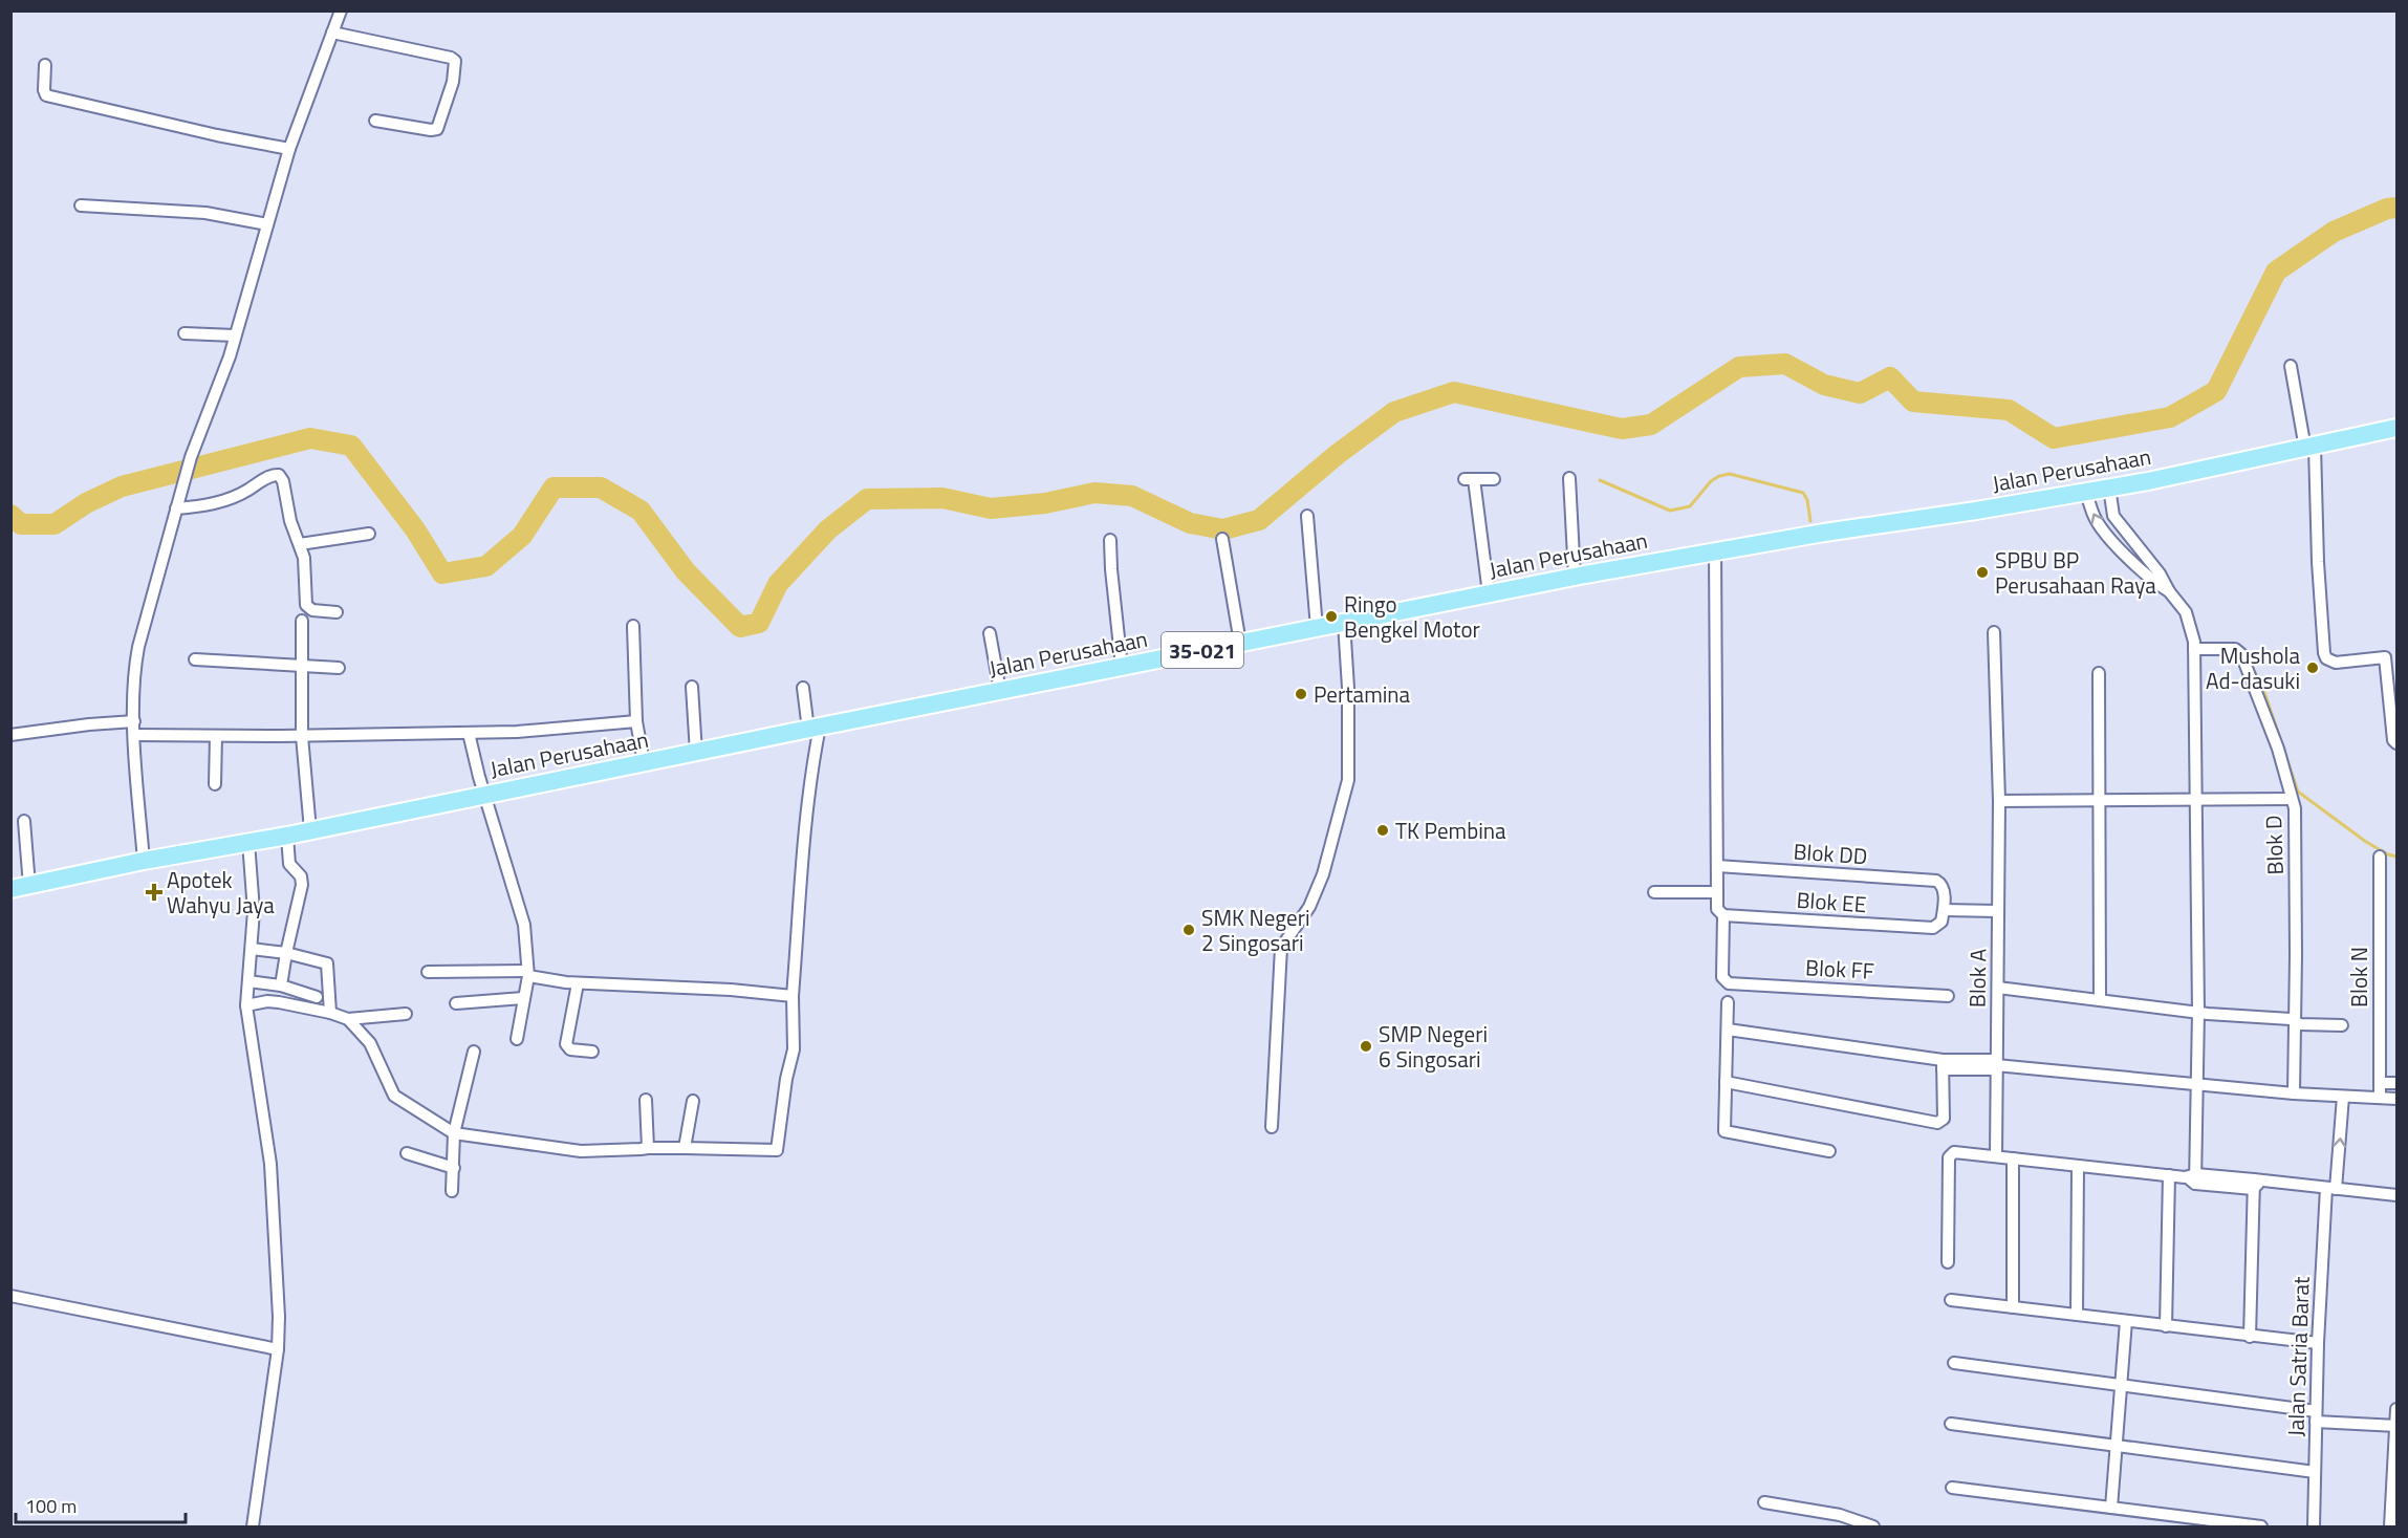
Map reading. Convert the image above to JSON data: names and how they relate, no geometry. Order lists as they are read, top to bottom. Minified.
{"streets":{"main road":["Jalan Perusahaan","35-021"],"street":["Blok D","Blok DD","Blok EE","Blok FF","Blok N","Blok A","Jalan Satria Barat"]},"crossings":[["Blok DD","Blok EE"],["Blok EE","Blok FF"]],"places":{"other":["SPBU BP Perusahaan Raya","Ringo Bengkel Motor","Mushola Ad-dasuki","Pertamina","TK Pembina","SMK Negeri 2 Singosari","SMP Negeri 6 Singosari"],"health":["Apotek Wahyu Jaya"]},"scale_bar":"100 m"}
